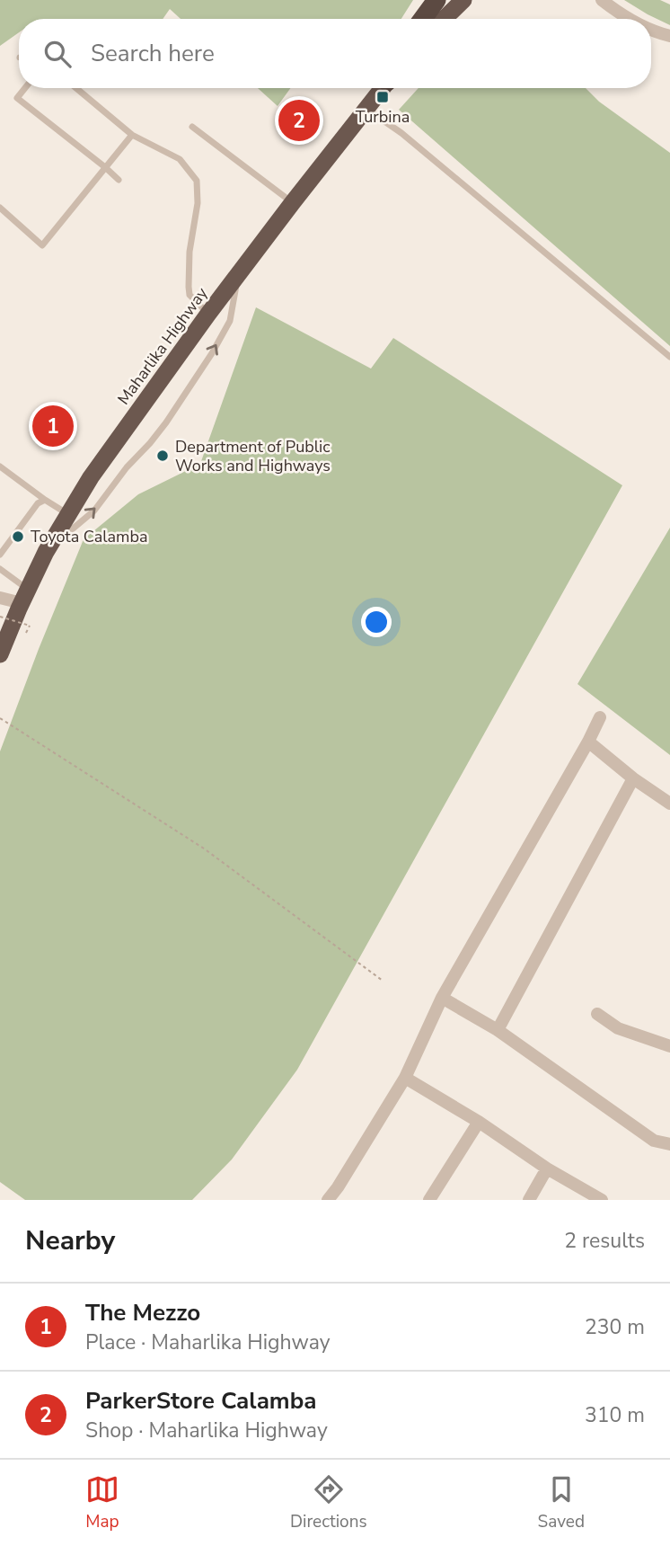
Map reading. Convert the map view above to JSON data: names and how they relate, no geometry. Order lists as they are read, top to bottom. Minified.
{"streets":{"highway":["Maharlika Highway"]},"places":{"transit":["Turbina"],"other":["Department of Public Works and Highways","Toyota Calamba"]},"page":{"search":"Search here","pins":["2","1"],"heading":["Nearby","2 results"],"list":[{"mark":"1","name":"The Mezzo","note":"Place · Maharlika Highway","value":"230 m"},{"mark":"2","name":"ParkerStore Calamba","note":"Shop · Maharlika Highway","value":"310 m"}],"nav":["Map","Directions","Saved"]}}
